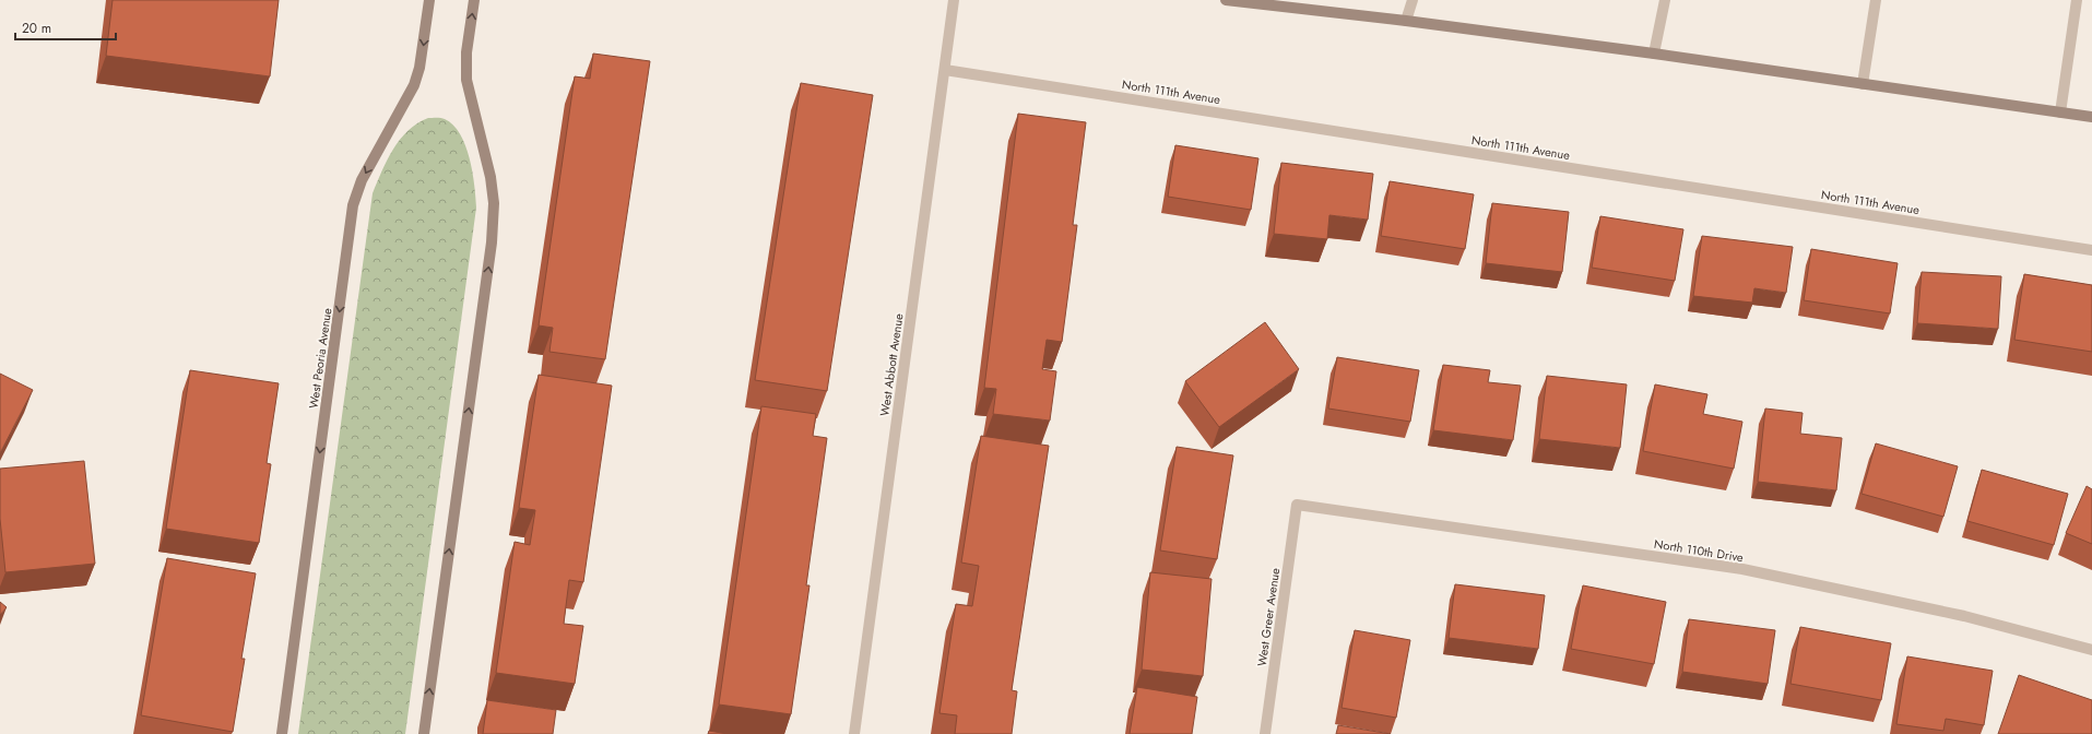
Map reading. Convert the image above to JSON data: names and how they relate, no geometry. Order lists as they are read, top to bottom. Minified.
{"streets":{"street":["North 111th Avenue","West Peoria Avenue","West Abbott Avenue","North 110th Drive","West Greer Avenue"]},"crossings":[["North 111th Avenue","West Abbott Avenue"],["North 110th Drive","West Greer Avenue"]],"one_way":["West Peoria Avenue"],"scale_bar":"20 m"}
